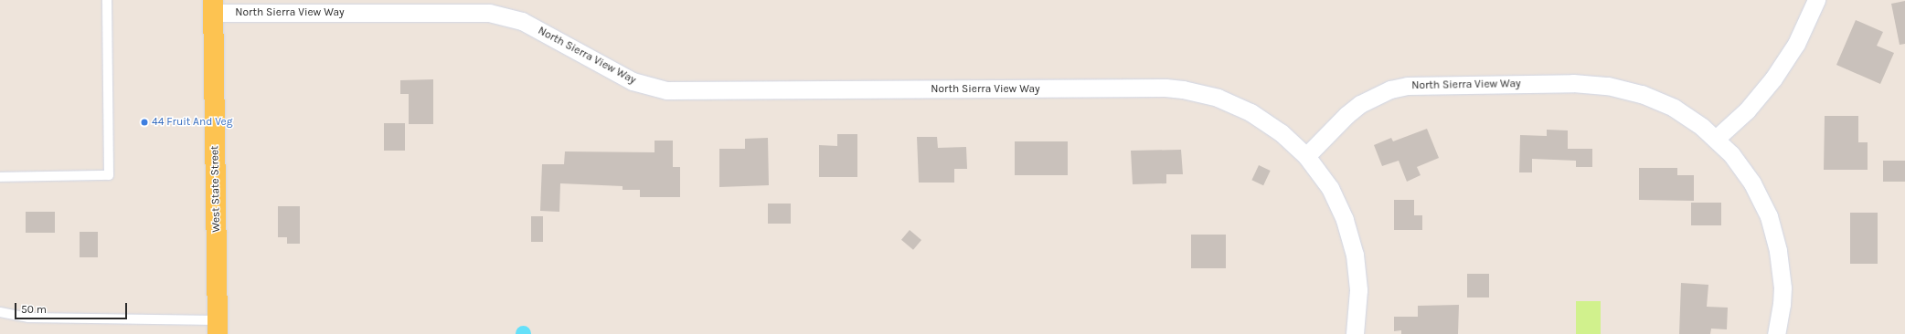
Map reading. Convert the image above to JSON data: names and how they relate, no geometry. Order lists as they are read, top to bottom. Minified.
{"streets":{"main road":["West State Street"],"street":["North Sierra View Way"]},"crossings":[["North Sierra View Way","West State Street"]],"places":["44 Fruit And Veg"],"scale_bar":"50 m"}
